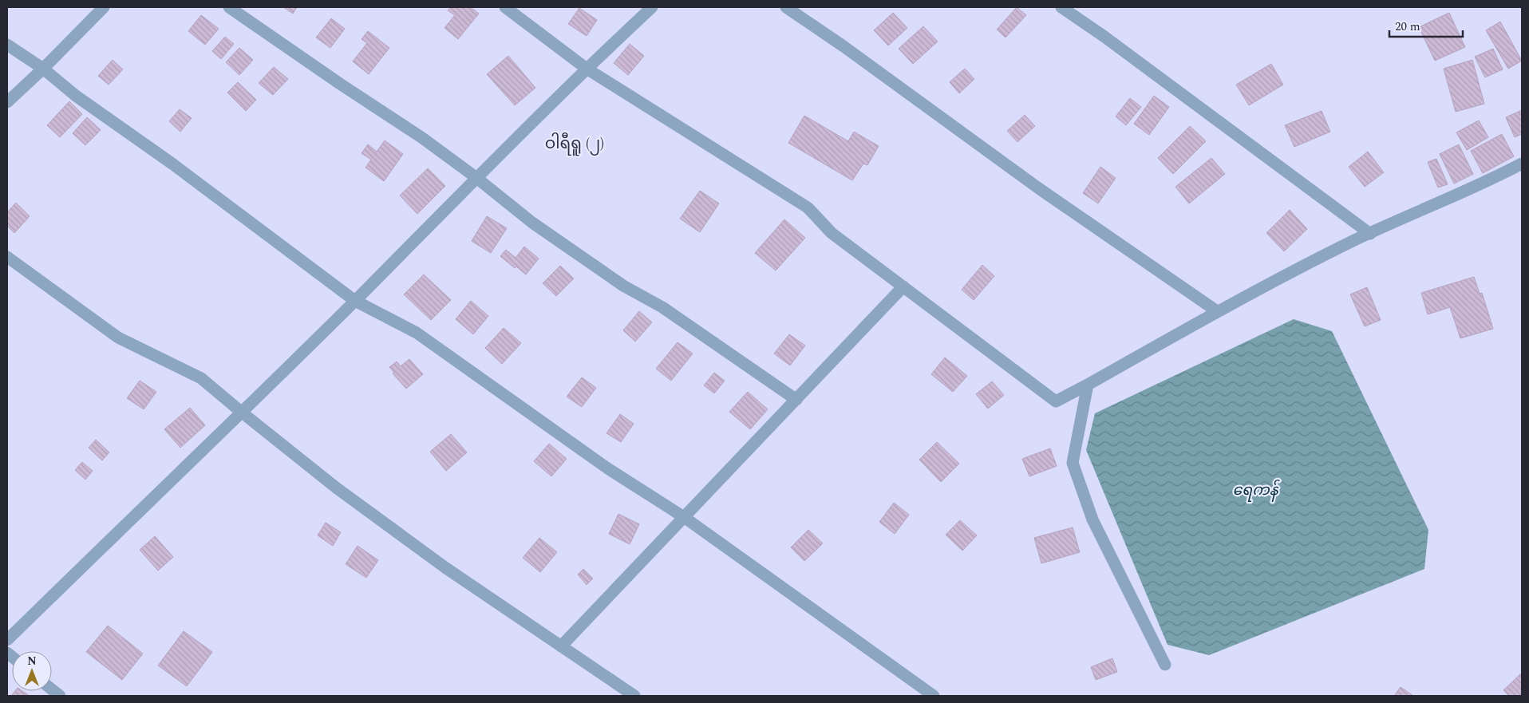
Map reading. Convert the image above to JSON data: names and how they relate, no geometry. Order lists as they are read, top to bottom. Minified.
{"districts":["ဝါရီရူ (၂)"],"water":["ရေကန်"],"scale_bar":"20 m","north":"top"}
